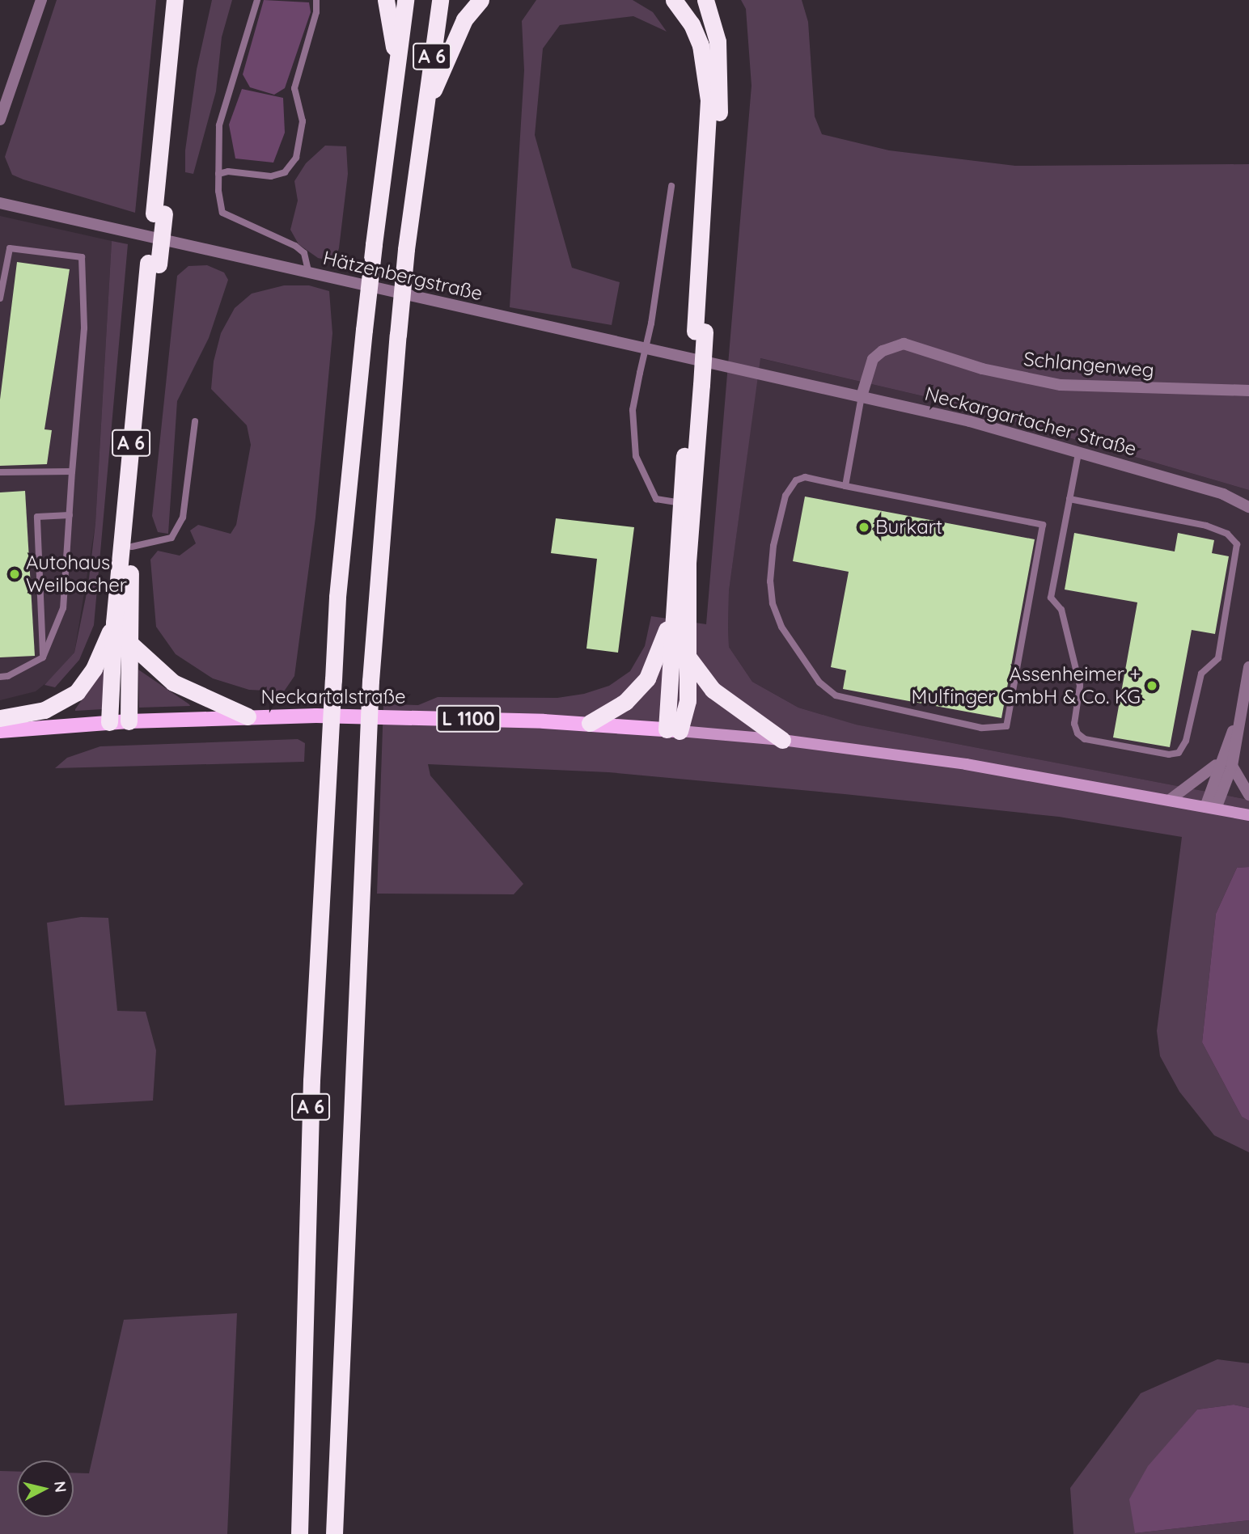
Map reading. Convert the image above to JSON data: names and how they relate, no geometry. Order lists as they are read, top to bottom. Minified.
{"streets":{"highway":["A 6"],"main road":["Neckartalstraße","L 1100"],"street":["Hätzenbergstraße","Schlangenweg","Neckargartacher Straße"]},"crossings":[["Hätzenbergstraße","Neckargartacher Straße"],["Schlangenweg","Neckargartacher Straße"],["Neckartalstraße","L 1100"]],"places":["Burkart","Autohaus Weilbacher","Assenheimer + Mulfinger GmbH & Co. KG"],"north":"right"}
